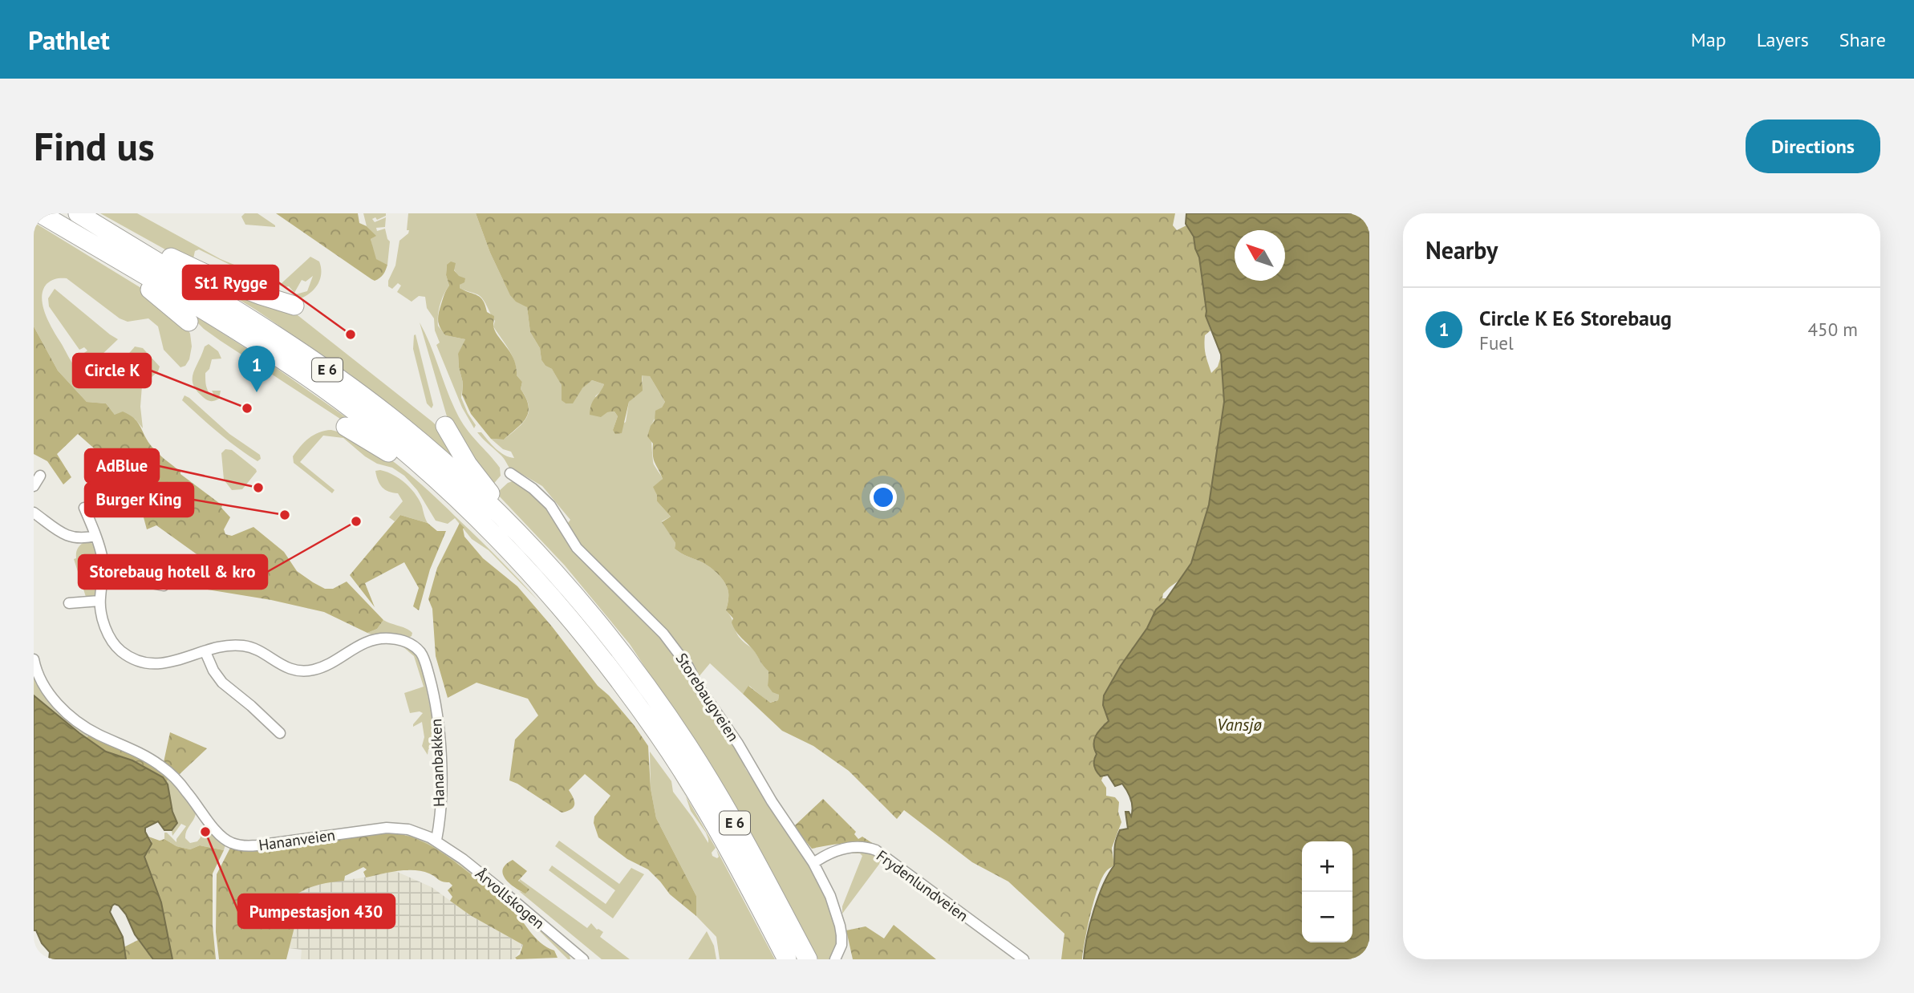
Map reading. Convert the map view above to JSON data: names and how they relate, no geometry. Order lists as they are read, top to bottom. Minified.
{"streets":{"highway":["E 6"],"street":["Storebaugveien","Hananbakken","Hananveien","Frydenlundveien","Årvollskogen"]},"crossings":[["Storebaugveien","Frydenlundveien"],["Hananbakken","Hananveien"],["Hananbakken","Årvollskogen"],["Hananveien","Årvollskogen"]],"water":["Vansjø"],"places":["St1 Rygge","Circle K","AdBlue","Burger King","Storebaug hotell & kro","Pumpestasjon 430"],"north":"top left","page":{"header":"Pathlet","nav":["Map","Layers","Share"],"buttons":"Directions","title":"Find us","heading":"Nearby","list":[{"mark":"1","name":"Circle K E6 Storebaug","note":"Fuel","value":"450 m"}],"pins":"1","map_buttons":["+","−"]}}
